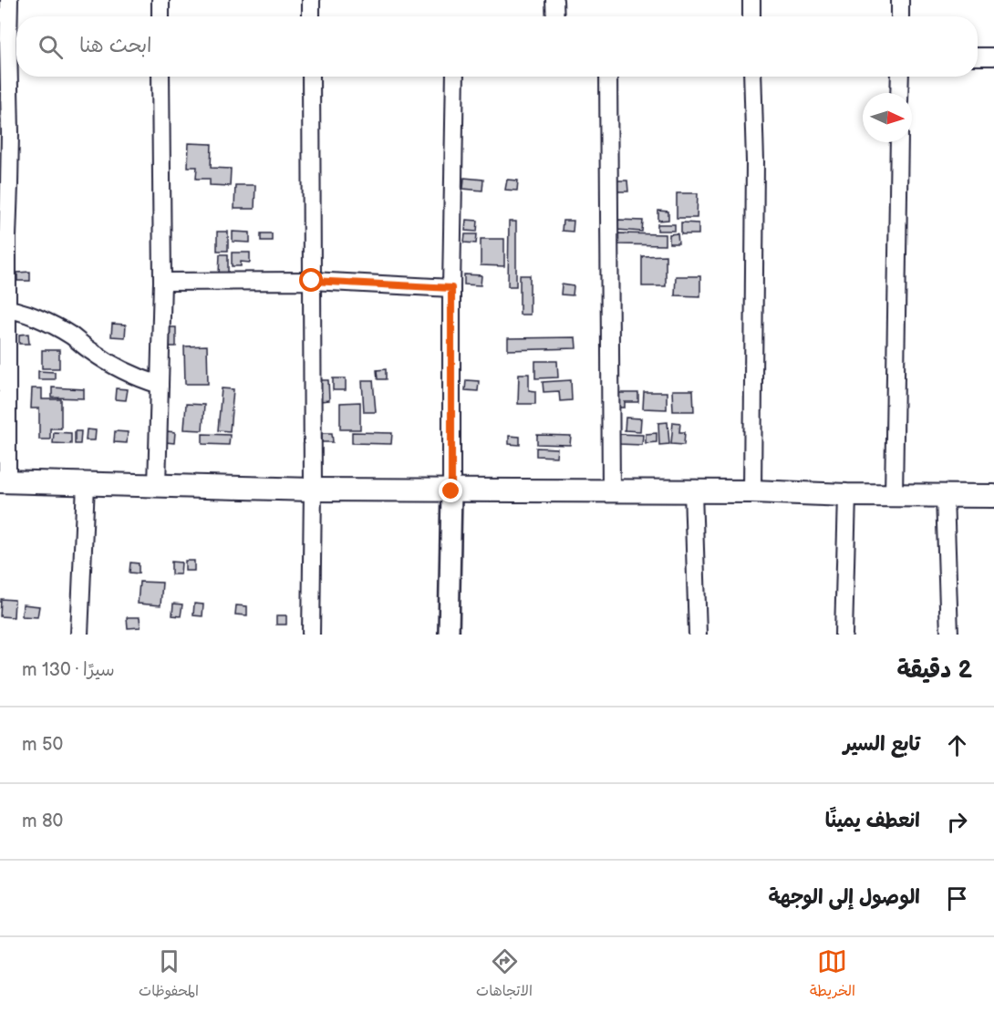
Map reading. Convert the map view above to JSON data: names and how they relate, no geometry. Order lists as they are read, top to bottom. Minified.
{"north":"right","page":{"search":"ابحث هنا","heading":["2 دقيقة","سيرًا · 130 m"],"list":[["تابع السير","50 m"],["انعطف يمينًا","80 m"],"الوصول إلى الوجهة"],"nav":["الخريطة","الاتجاهات","المحفوظات"]}}
